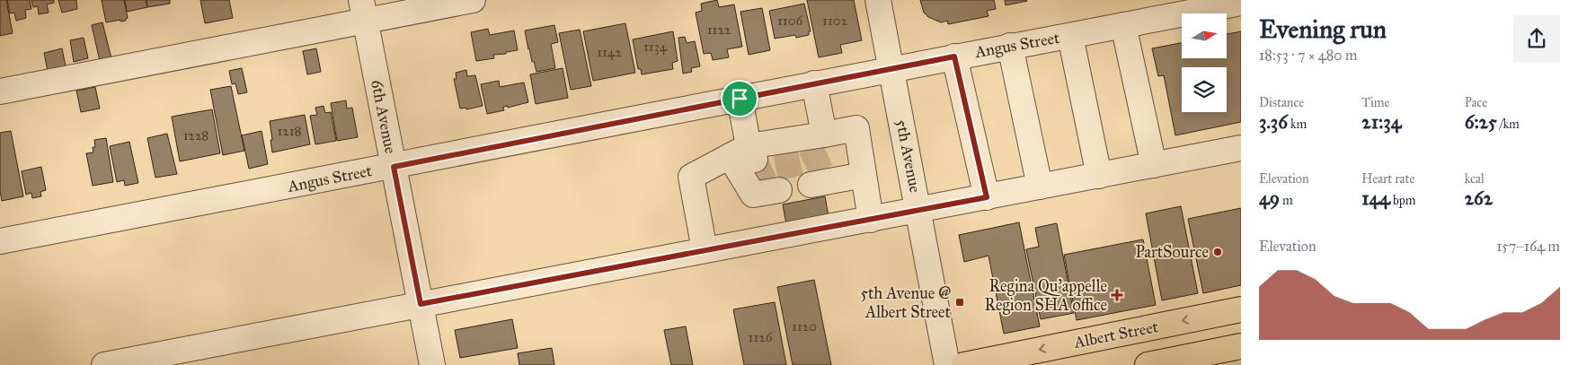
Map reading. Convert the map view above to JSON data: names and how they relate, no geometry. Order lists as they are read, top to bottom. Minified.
{"streets":{"main road":["Albert Street"],"street":["Angus Street","6th Avenue","5th Avenue"]},"crossings":[["Angus Street","6th Avenue"],["Angus Street","5th Avenue"]],"places":{"other":["PartSource"],"health":["Regina Qu'appelle Region SHA office"],"transit":["5th Avenue @ Albert Street"]},"house_numbers":["1106","1102","1122","1134","1142","1218","1228","1120","1126"],"north":"right","page":{"heading":["Evening run","18:53 · 7 × 480 m"],"stats":[["Distance","3.36 km"],["Time","21:34"],["Pace","6:25 /km"],["Elevation","49 m"],["Heart rate","144 bpm"],["kcal","262"]],"chart":["Elevation","157–164 m"]}}
